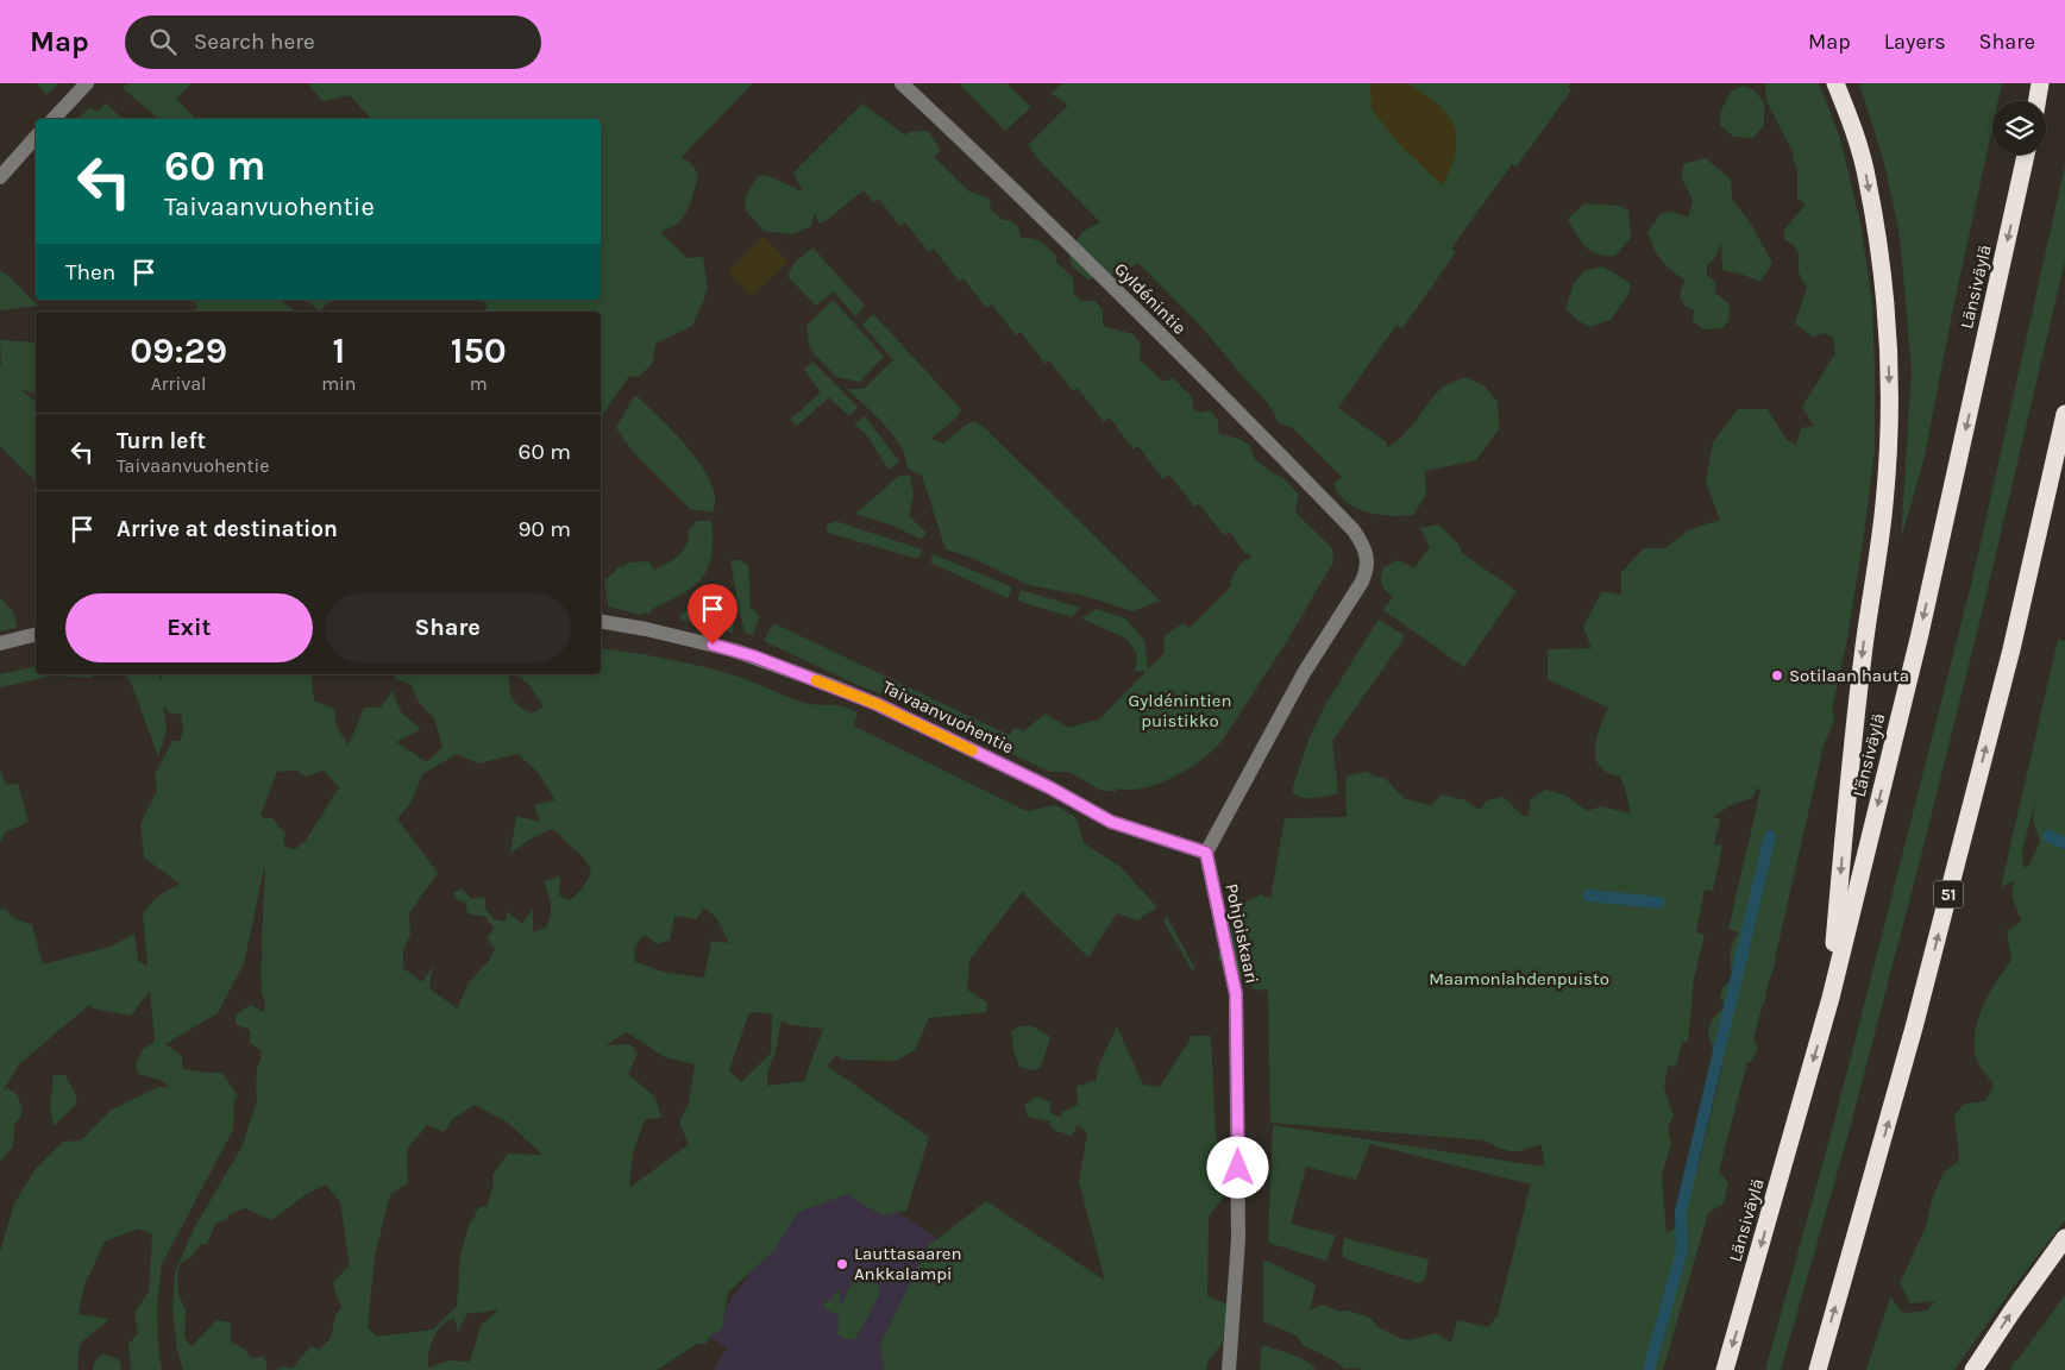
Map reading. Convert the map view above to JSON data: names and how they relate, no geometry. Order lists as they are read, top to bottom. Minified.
{"streets":{"highway":["Länsiväylä","51"],"street":["Gyldénintie","Taivaanvuohentie","Pohjoiskaari"]},"crossings":[["Gyldénintie","Taivaanvuohentie"],["Gyldénintie","Pohjoiskaari"],["Taivaanvuohentie","Pohjoiskaari"]],"parks":["Gyldénintien puistikko","Maamonlahdenpuisto"],"places":["Sotilaan hauta","Lauttasaaren Ankkalampi"],"page":{"header":"Map","search":"Search here","nav":["Map","Layers","Share"],"turn":["60 m","Taivaanvuohentie"],"then":"Then","eta":["09:29","Arrival","1","min","150","m"],"list":[{"name":"Turn left","note":"Taivaanvuohentie","value":"60 m"},{"name":"Arrive at destination","value":"90 m"}],"buttons":["Exit","Share"]}}
